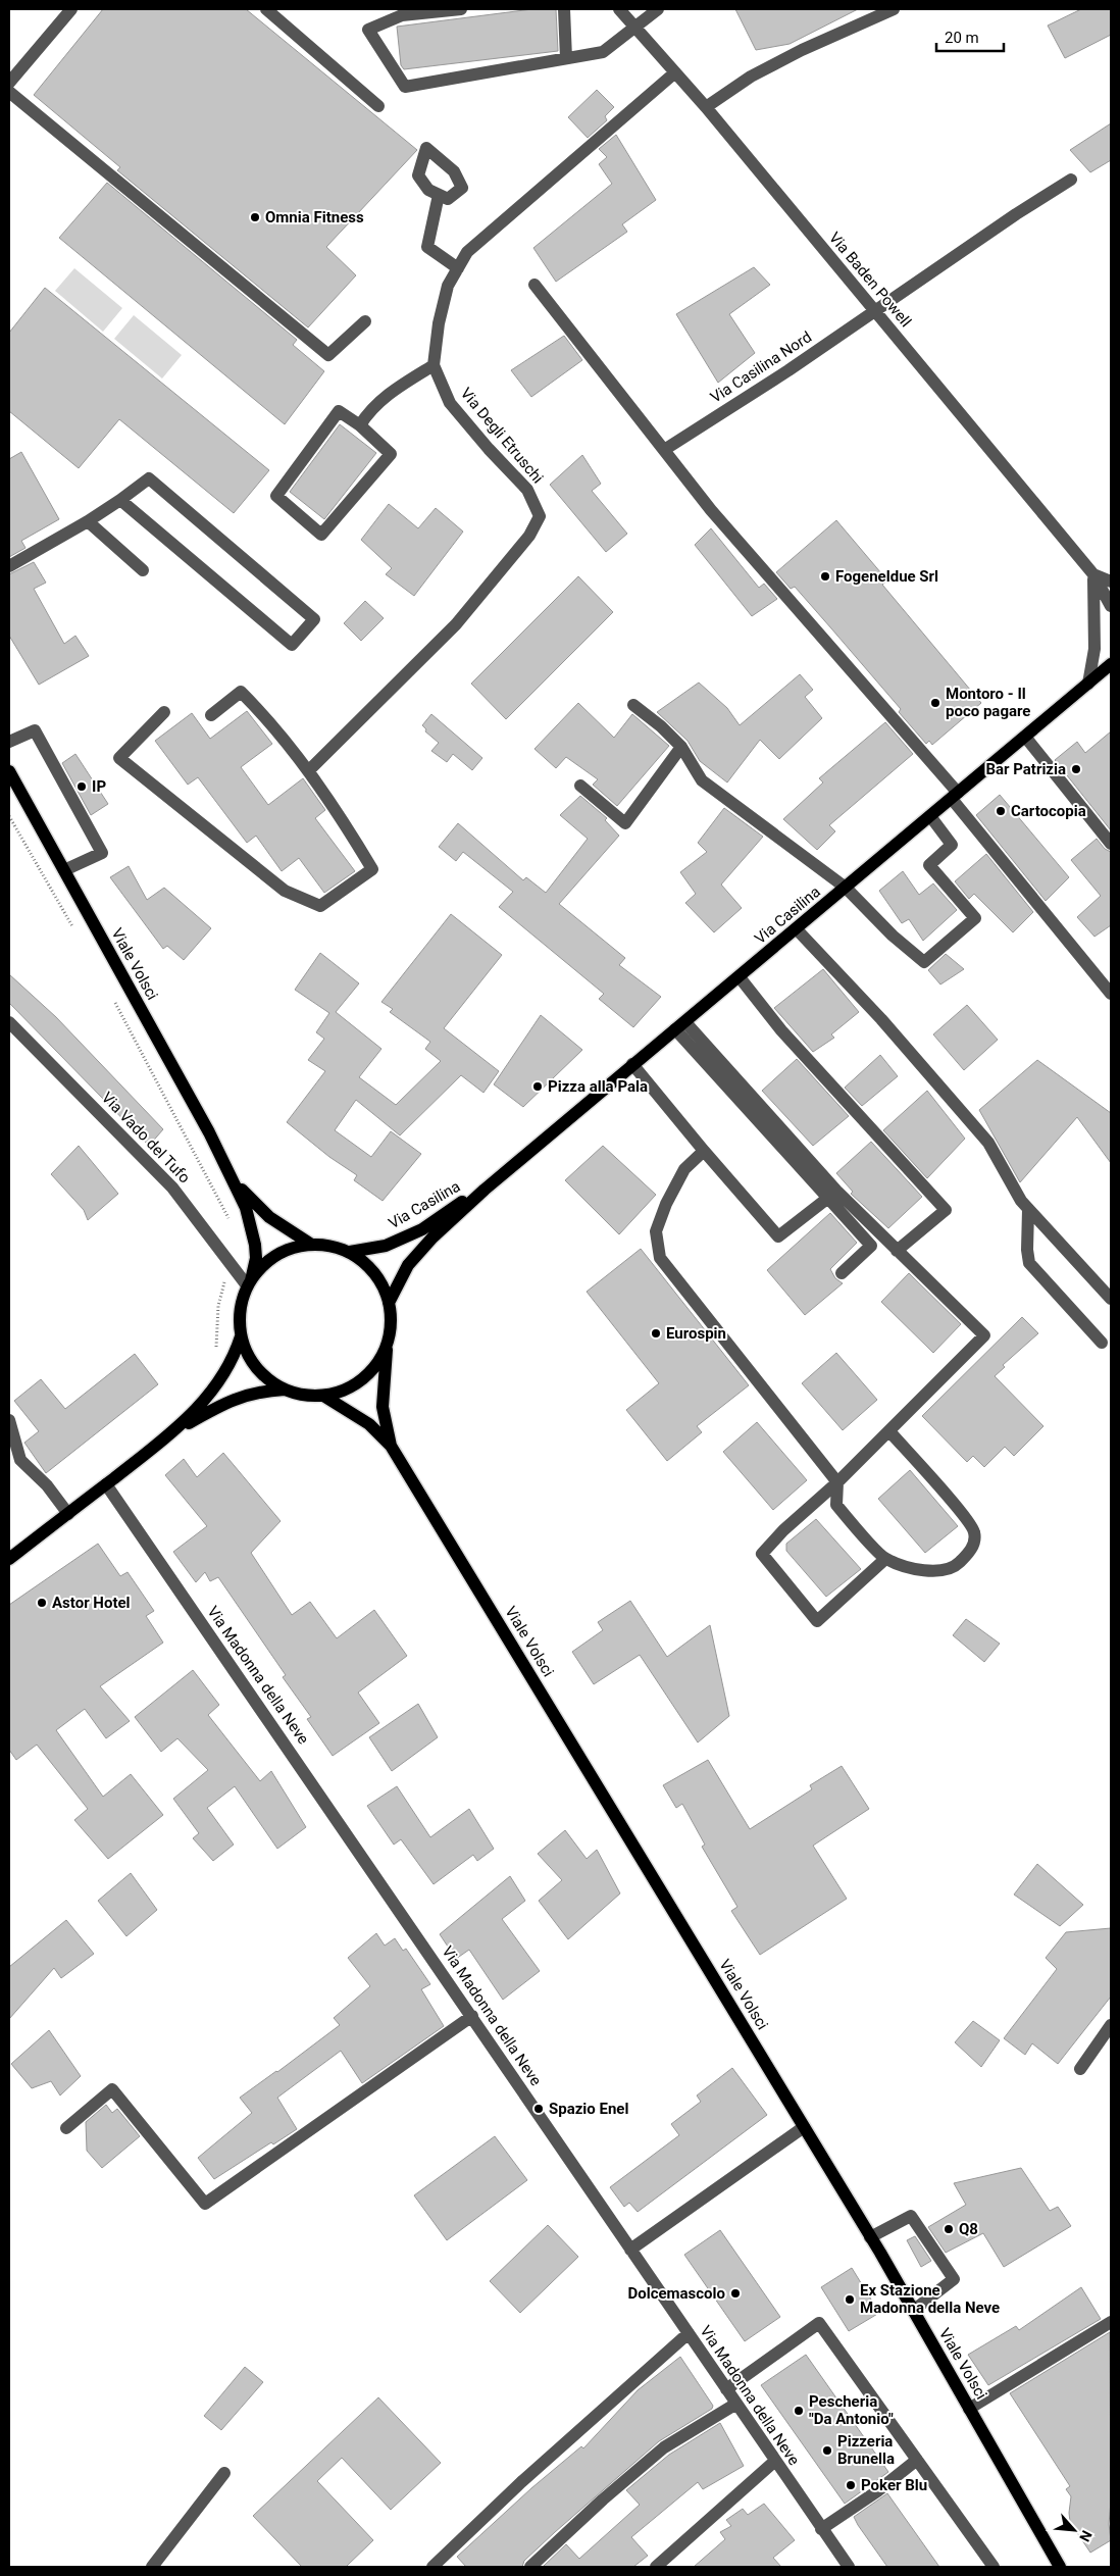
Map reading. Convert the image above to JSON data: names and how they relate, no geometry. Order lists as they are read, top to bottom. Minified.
{"streets":{"main road":["Via Casilina","Viale Volsci"],"street":["Via Baden Powell","Via Casilina Nord","Via Degli Etruschi","Via Vado del Tufo","Via Madonna della Neve"]},"crossings":[["Via Baden Powell","Via Casilina Nord"],["Via Casilina","Viale Volsci"],["Via Casilina","Via Vado del Tufo"],["Viale Volsci","Via Vado del Tufo"]],"places":["Omnia Fitness","Fogeneldue Srl","Montoro - Il poco pagare","Bar Patrizia","IP","Cartocopia","Pizza alla Pala","Eurospin","Astor Hotel","Spazio Enel","Q8","Dolcemascolo","Ex Stazione Madonna della Neve","Pescheria \"Da Antonio\"","Pizzeria Brunella","Poker Blu"],"scale_bar":"20 m","north":"bottom right"}
